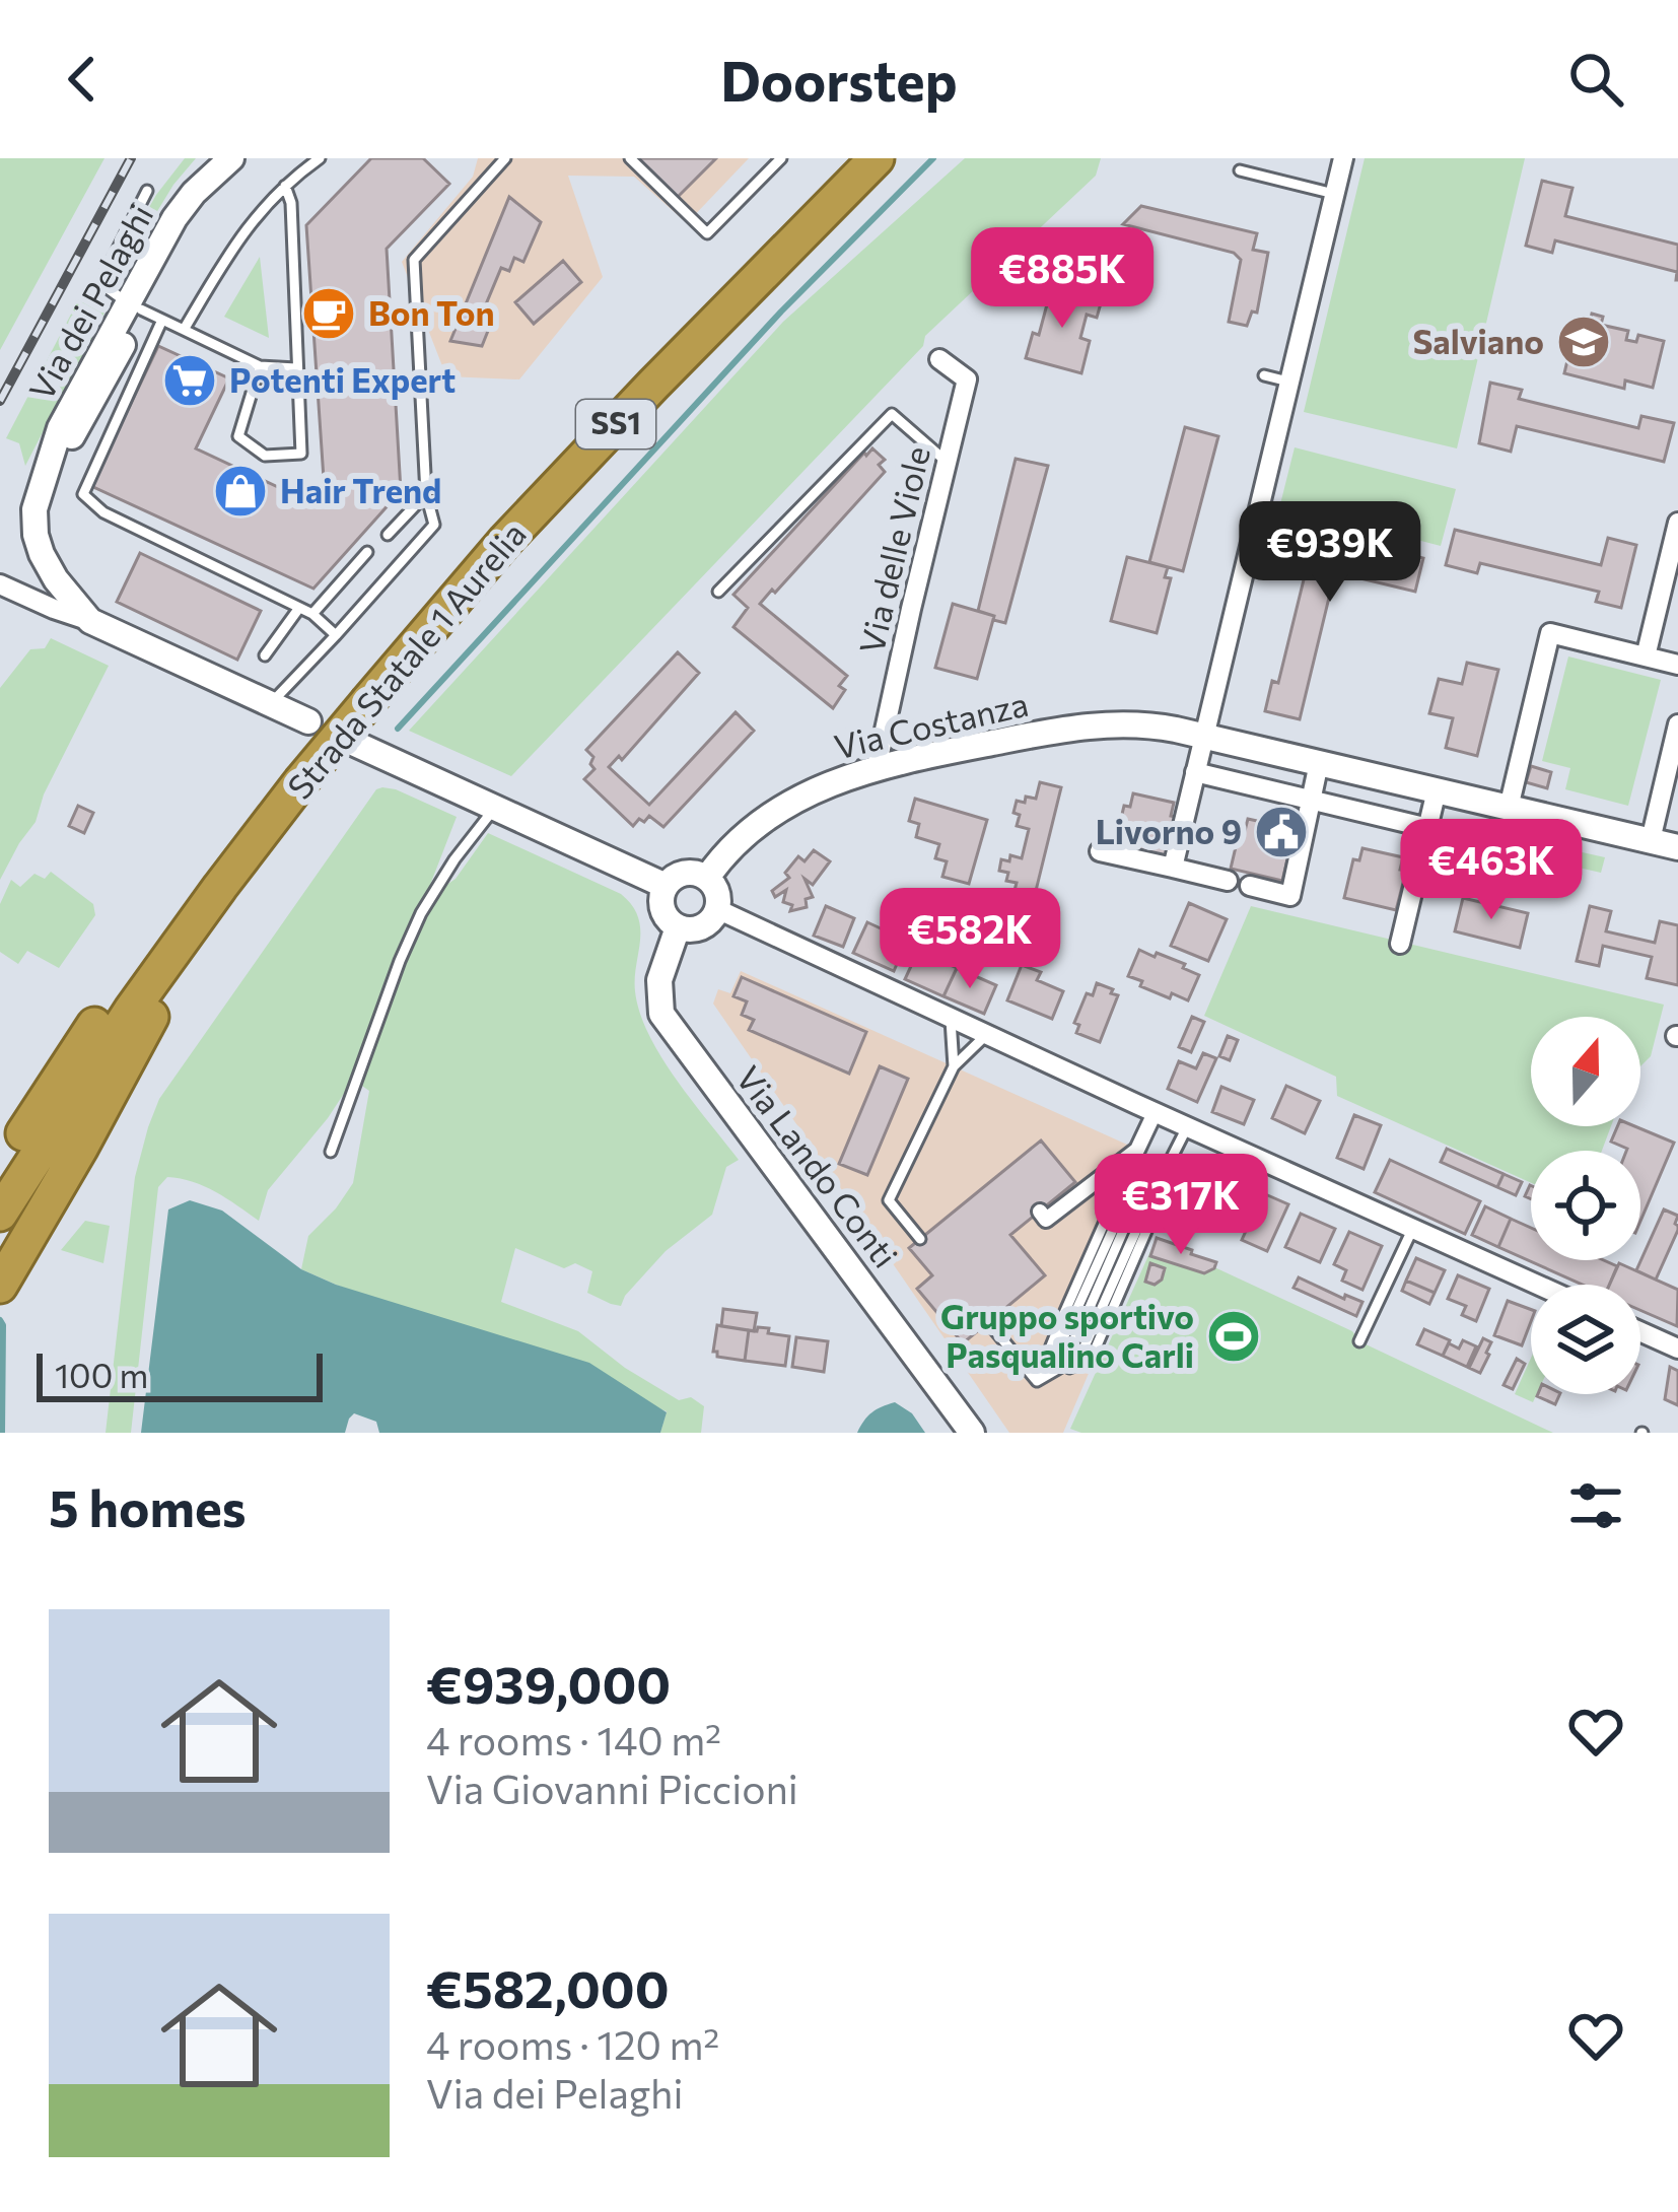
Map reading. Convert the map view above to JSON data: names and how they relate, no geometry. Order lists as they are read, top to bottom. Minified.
{"streets":{"highway":["SS1","Strada Statale 1 Aurelia"],"street":["Via dei Pelaghi","Via delle Viole","Via Costanza","Via Lando Conti"]},"crossings":[["Via delle Viole","Via Costanza"],["Via Costanza","Via Lando Conti"]],"places":{"cafe":["Bon Ton"],"school or university":["Salviano"],"supermarket":["Potenti Expert"],"shop":["Hair Trend"],"public building":["Livorno 9"],"sports":["Gruppo sportivo Pasqualino Carli"]},"scale_bar":"100 m","north":"top","page":{"header":"Doorstep","price":["€885K","€939K","€463K","€582K","€317K"],"scale":"100 m","heading":"5 homes","list":[{"name":"€939,000","note":"4 rooms · 140 m² · Via Giovanni Piccioni"},{"name":"€582,000","note":"4 rooms · 120 m² · Via dei Pelaghi"}]}}
